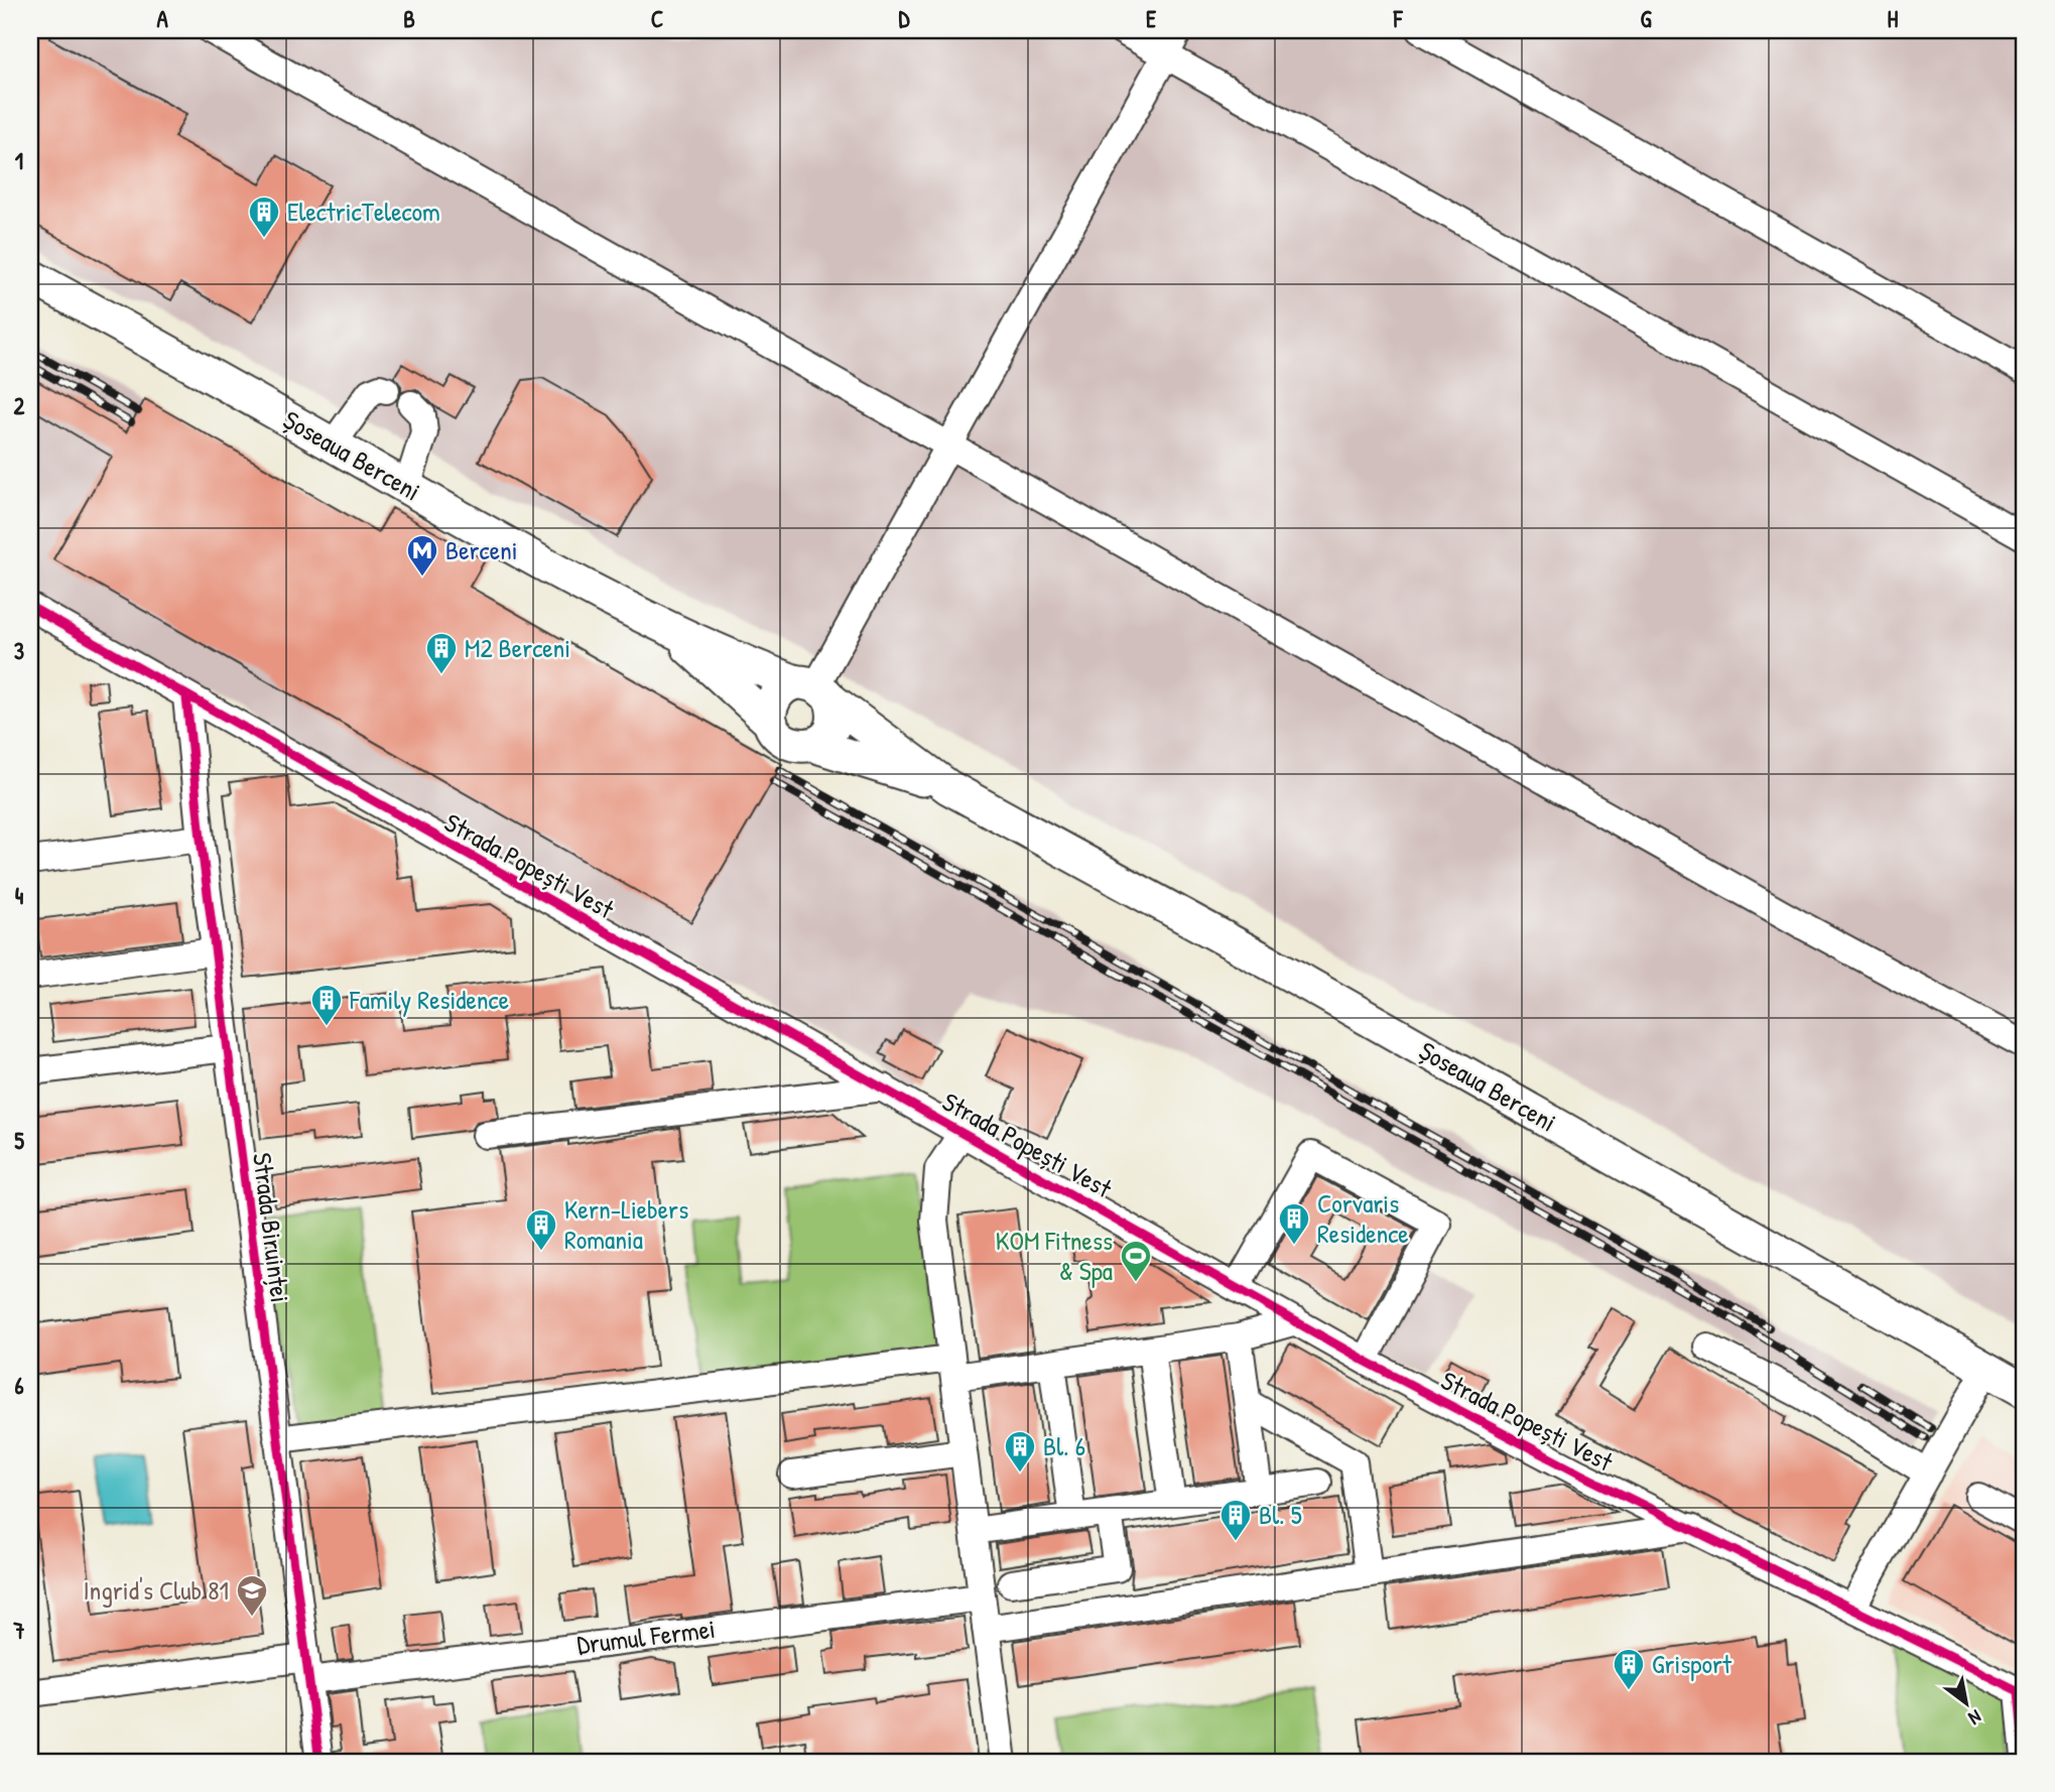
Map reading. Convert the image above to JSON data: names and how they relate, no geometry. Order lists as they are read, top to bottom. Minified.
{"streets":{"main road":["Șoseaua Berceni"],"street":["Strada Popești Vest","Strada Biruinței","Drumul Fermei"]},"crossings":[["Strada Popești Vest","Strada Biruinței"],["Strada Biruinței","Drumul Fermei"]],"places":{"building":["ElectricTelecom","M2 Berceni","Family Residence","Corvaris Residence","Kern-Liebers Romania","Bl. 6","Bl. 5","Grisport"],"metro station":["Berceni"],"sports":["KOM Fitness & Spa"],"school or university":["Ingrid's Club 81"]},"north":"bottom right","grid":{"columns":["A","B","C","D","E","F","G","H"],"rows":["1","2","3","4","5","6","7"]}}
